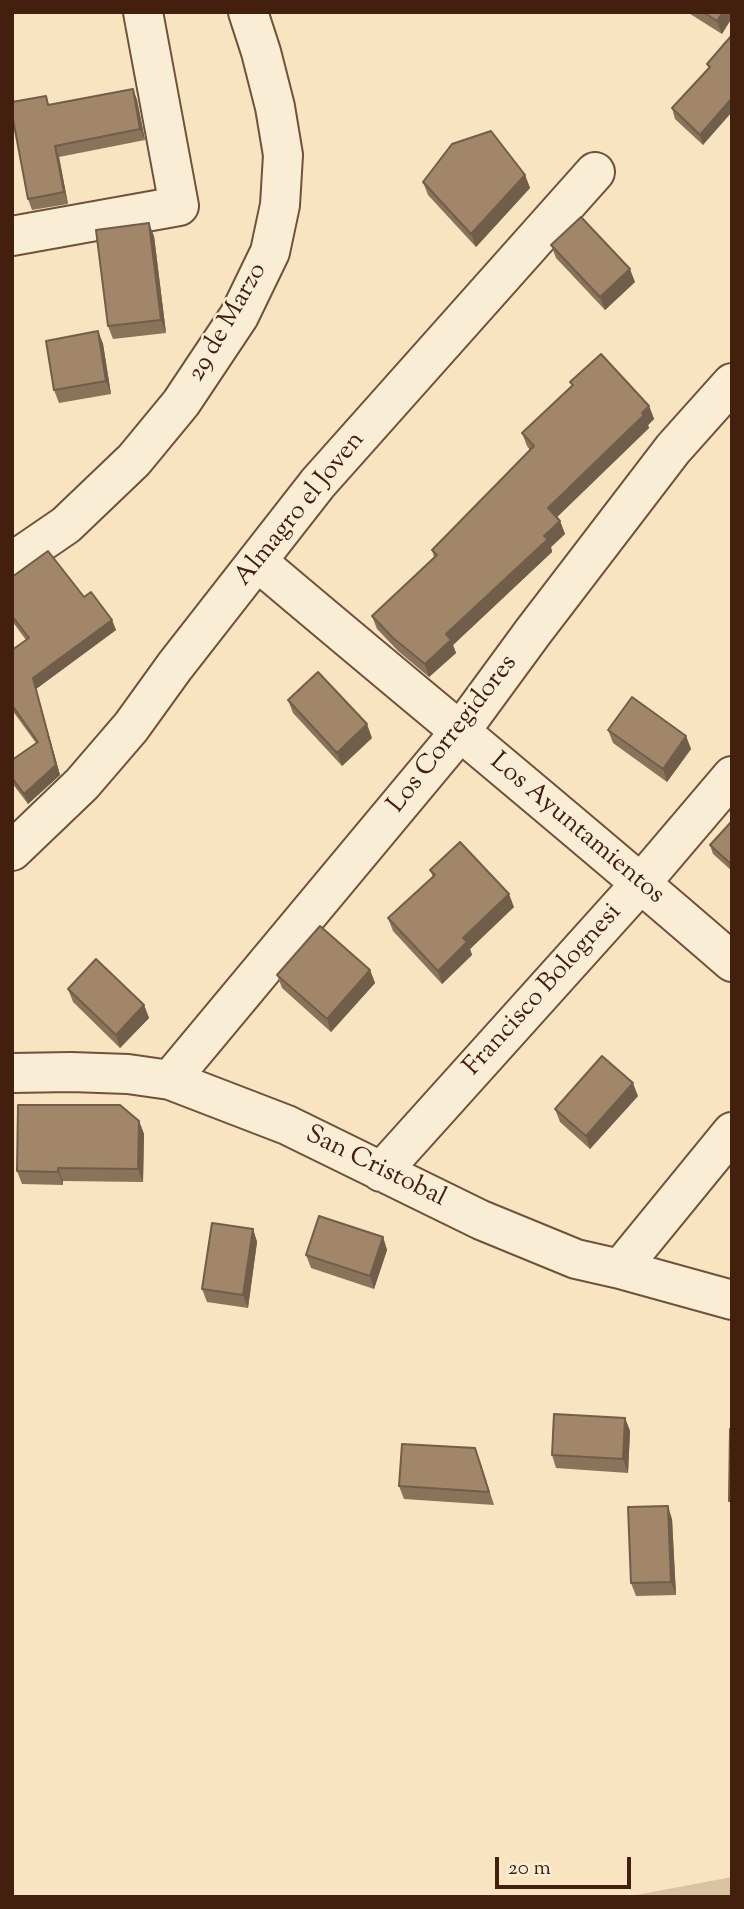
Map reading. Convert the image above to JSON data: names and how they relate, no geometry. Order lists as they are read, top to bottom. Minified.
{"streets":{"street":["29 de Marzo","Almagro el Joven","Los Corregidores","Los Ayuntamientos","Francisco Bolognesi","San Cristobal"]},"crossings":[["Almagro el Joven","Los Ayuntamientos"],["Los Corregidores","Los Ayuntamientos"],["Los Corregidores","San Cristobal"],["Los Ayuntamientos","Francisco Bolognesi"],["Francisco Bolognesi","San Cristobal"]],"scale_bar":"20 m"}
